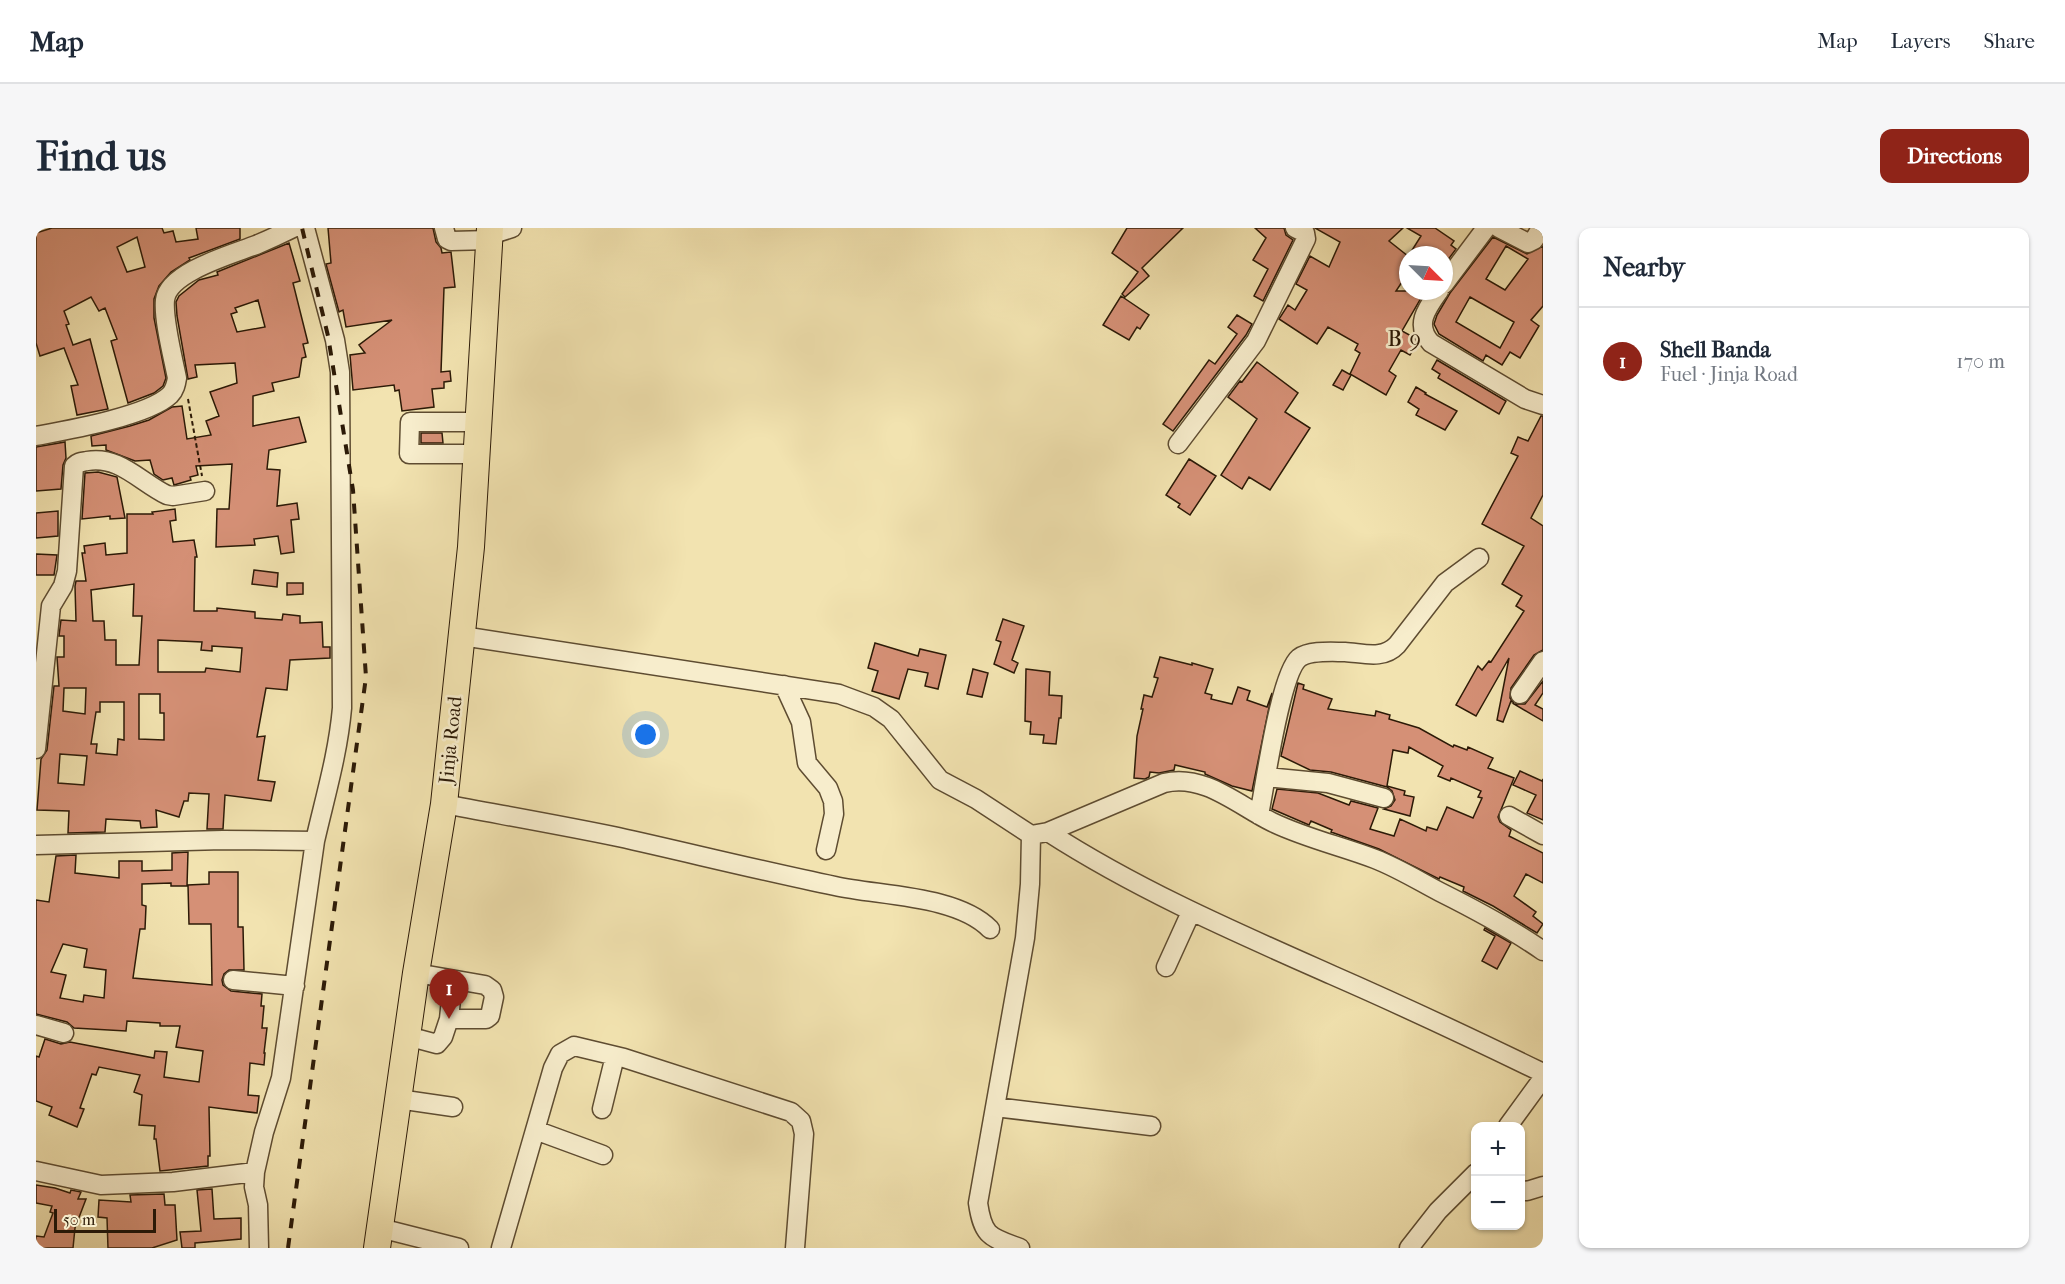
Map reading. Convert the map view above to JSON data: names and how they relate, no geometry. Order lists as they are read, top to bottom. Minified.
{"streets":{"highway":["Jinja Road"]},"districts":["B 9"],"scale_bar":"50 m","north":"bottom right","page":{"header":"Map","nav":["Map","Layers","Share"],"buttons":"Directions","title":"Find us","heading":"Nearby","list":[{"mark":"1","name":"Shell Banda","note":"Fuel · Jinja Road","value":"170 m"}],"pins":"1","map_buttons":["+","−"],"scale":"50 m"}}
